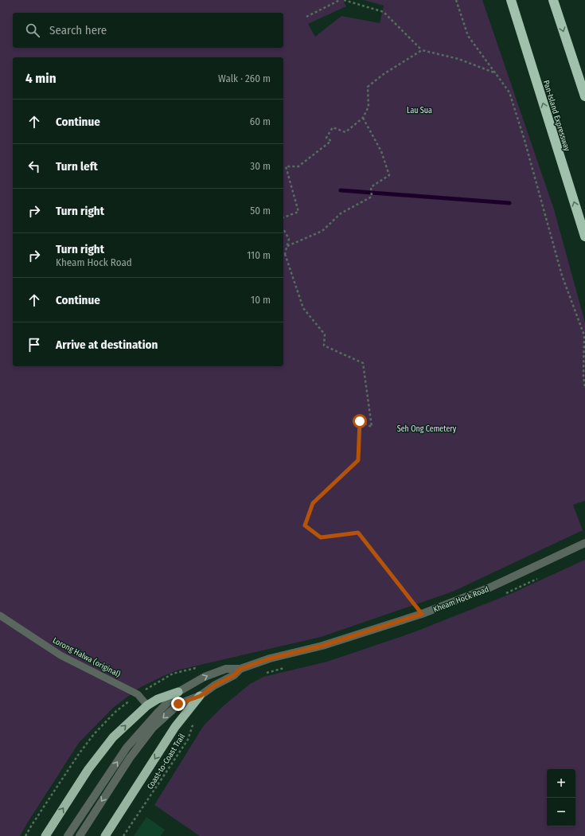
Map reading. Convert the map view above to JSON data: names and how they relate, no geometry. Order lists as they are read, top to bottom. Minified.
{"streets":{"highway":["Pan-Island Expressway"],"street":["Kheam Hock Road"],"lane":["Lorong Halwa (original)"],"path":["Coast-to-Coast Trail"]},"parks":["Lau Sua","Seh Ong Cemetery"],"page":{"search":"Search here","heading":["4 min","Walk · 260 m"],"list":[["Continue","60 m"],["Turn left","30 m"],["Turn right","50 m"],["Turn right","Kheam Hock Road","110 m"],["Continue","10 m"],"Arrive at destination"],"map_buttons":["+","−"]}}
